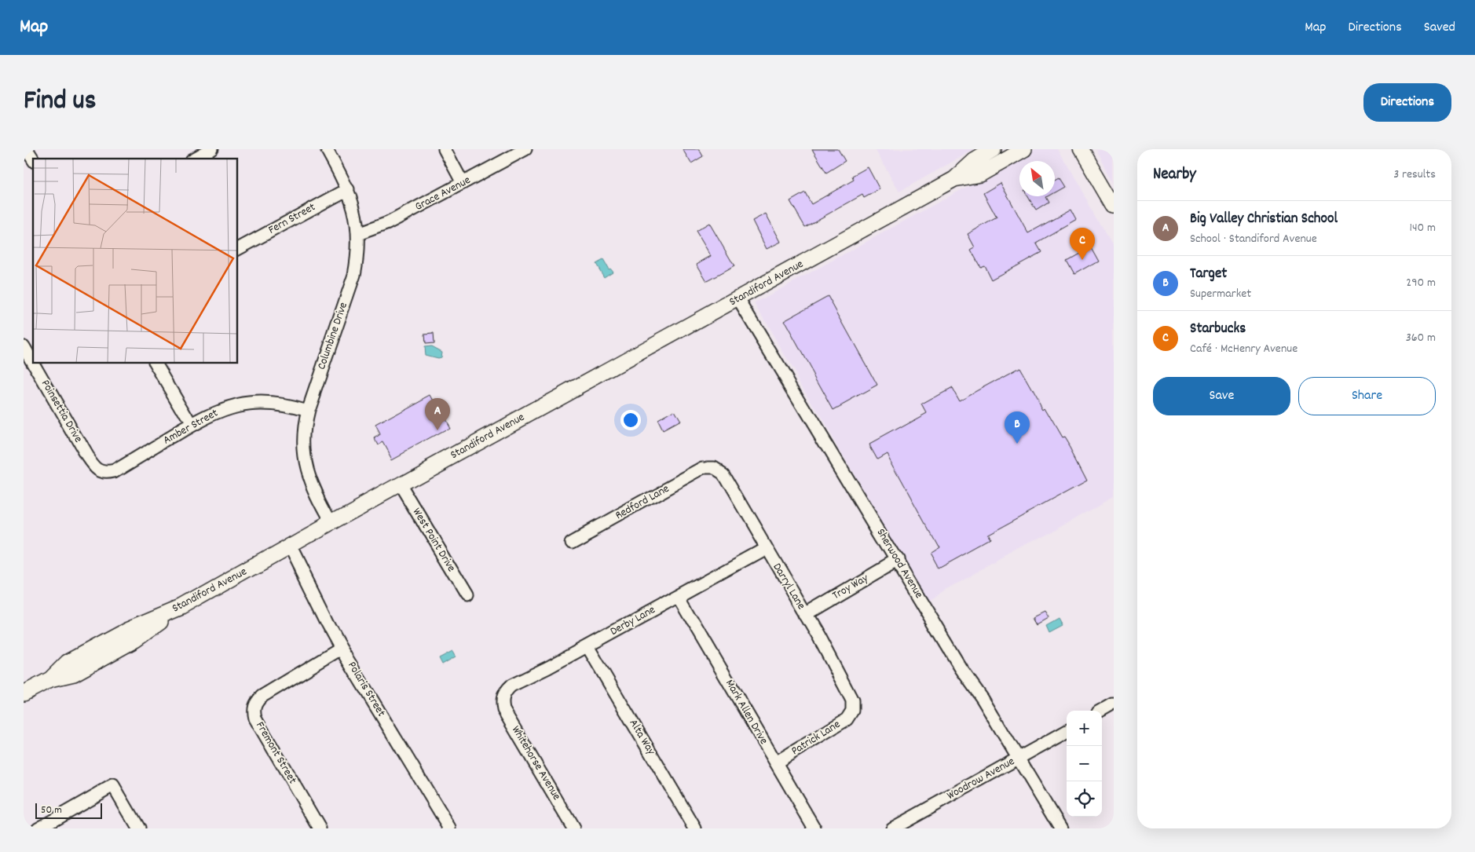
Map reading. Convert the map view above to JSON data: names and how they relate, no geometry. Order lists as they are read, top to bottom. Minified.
{"streets":{"main road":["Standiford Avenue"],"street":["Grace Avenue","Fern Street","Columbine Drive","Poinsettia Drive","Amber Street","Redford Lane","West Point Drive","Sherwood Avenue","Darryl Lane","Troy Way","Derby Lane","Polaris Street","Mark Allen Drive","Alta Way","Patrick Lane","Fremont Street","Whitehorse Avenue","Woodrow Avenue"]},"crossings":[["Grace Avenue","Columbine Drive"],["Fern Street","Columbine Drive"],["Standiford Avenue","Columbine Drive"],["Standiford Avenue","West Point Drive"],["Standiford Avenue","Sherwood Avenue"],["Standiford Avenue","Polaris Street"],["Columbine Drive","Amber Street"],["Poinsettia Drive","Amber Street"],["Redford Lane","Darryl Lane"],["Sherwood Avenue","Troy Way"],["Sherwood Avenue","Woodrow Avenue"],["Darryl Lane","Troy Way"],["Darryl Lane","Derby Lane"],["Darryl Lane","Patrick Lane"],["Derby Lane","Mark Allen Drive"],["Derby Lane","Alta Way"],["Derby Lane","Whitehorse Avenue"],["Polaris Street","Fremont Street"],["Mark Allen Drive","Patrick Lane"]],"scale_bar":"50 m","north":"top left","page":{"header":"Map","nav":["Map","Directions","Saved"],"title":"Find us","buttons":["Directions",["Save","Share"]],"heading":["Nearby","3 results"],"list":[{"mark":"A","name":"Big Valley Christian School","note":"School · Standiford Avenue","value":"140 m"},{"mark":"B","name":"Target","note":"Supermarket","value":"290 m"},{"mark":"C","name":"Starbucks","note":"Café · McHenry Avenue","value":"360 m"}],"pins":["C","A","B"],"map_buttons":["+","−"],"scale":"50 m"}}
